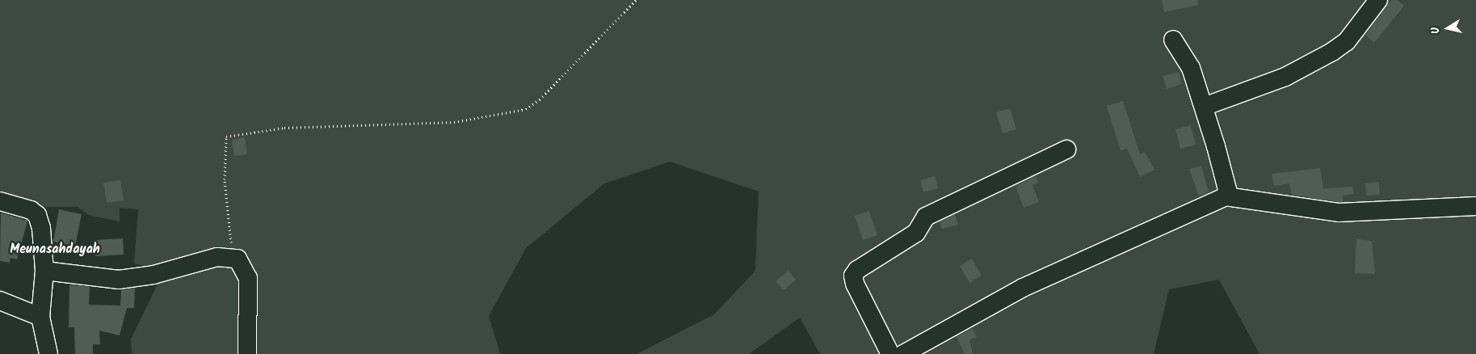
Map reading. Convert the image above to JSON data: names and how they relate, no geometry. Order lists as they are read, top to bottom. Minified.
{"districts":["Meunasahdayah"],"north":"left"}
